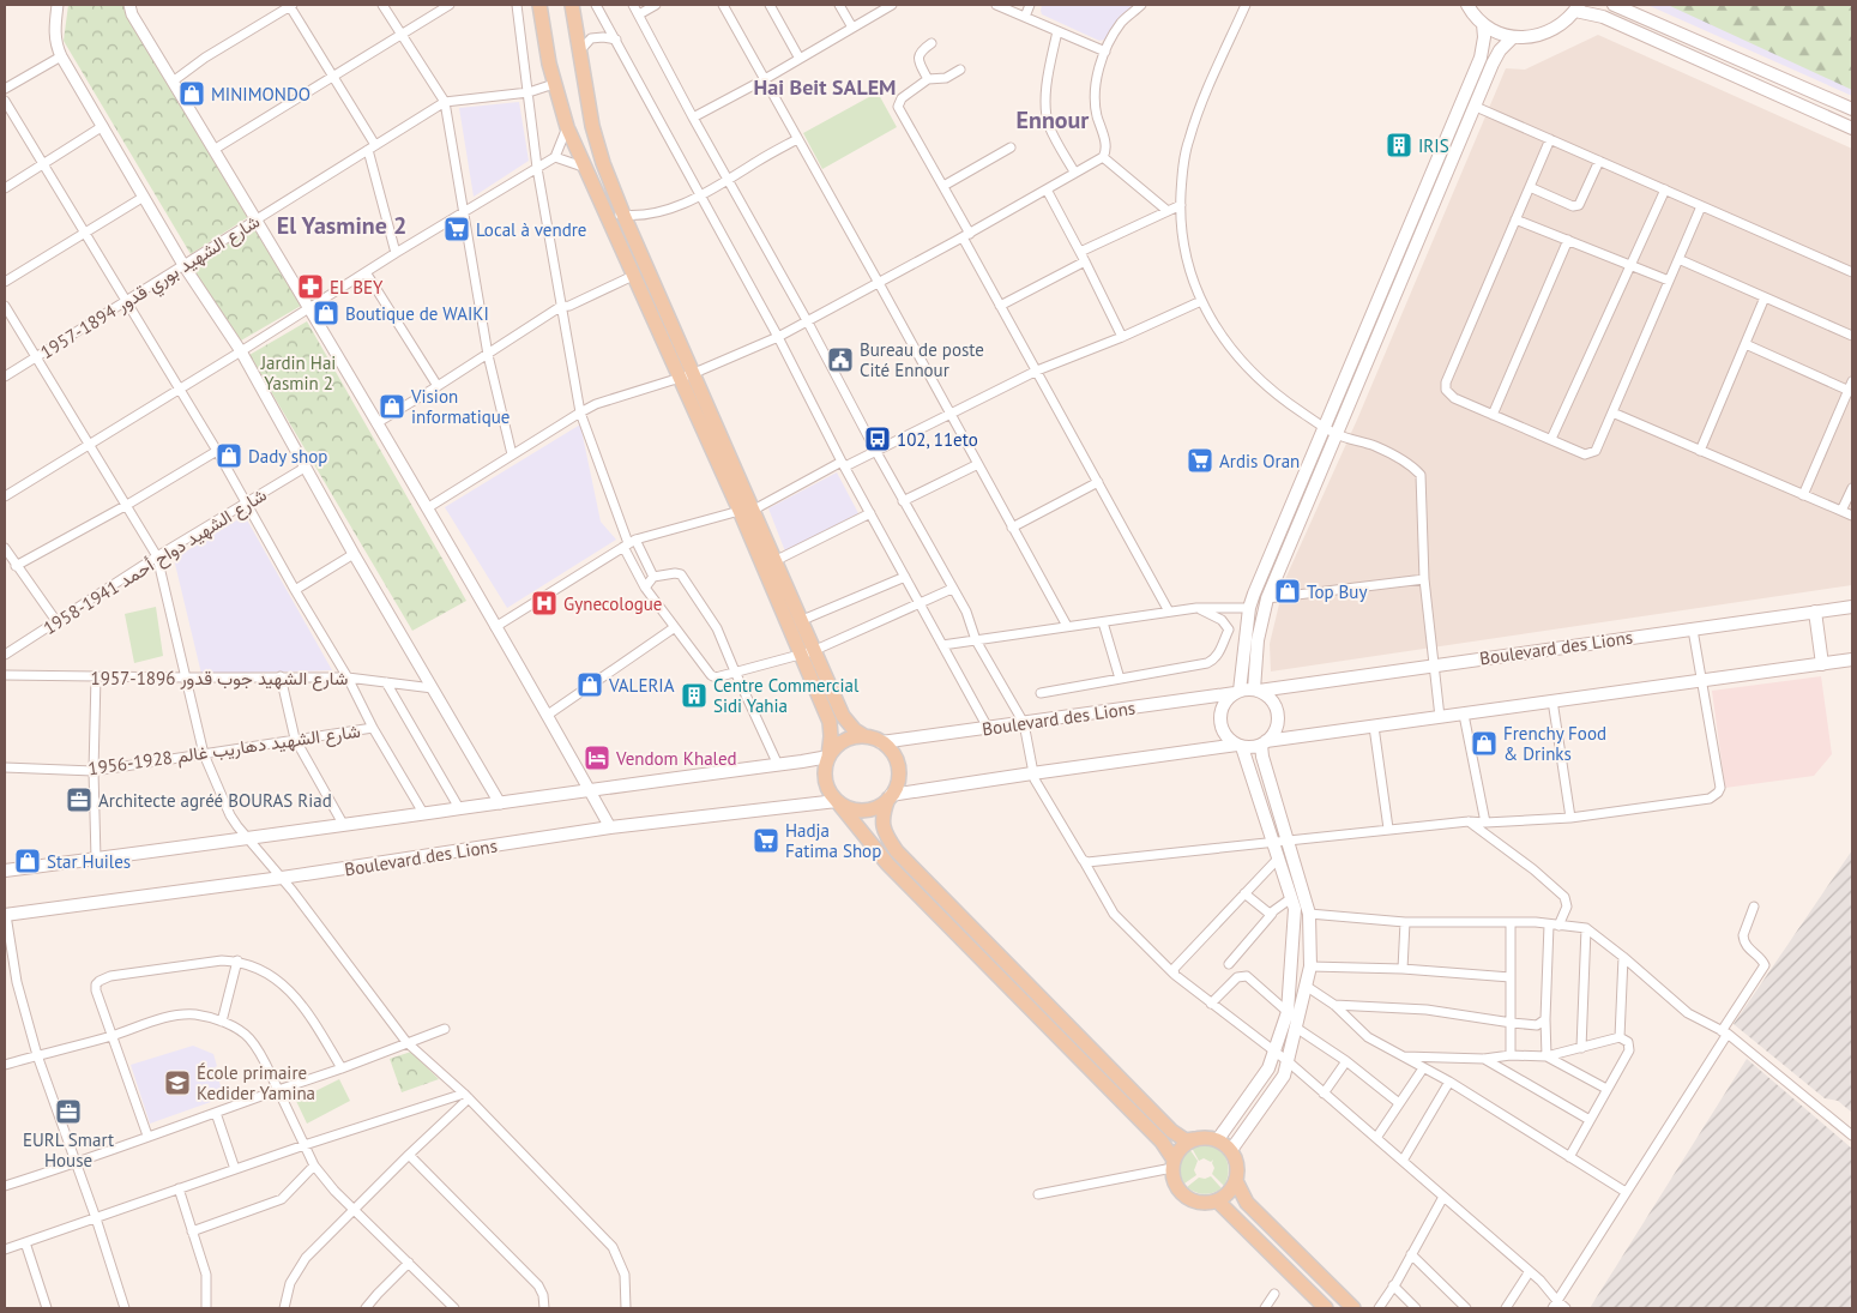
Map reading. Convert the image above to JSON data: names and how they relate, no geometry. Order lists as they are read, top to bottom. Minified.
{"streets":{"main road":["Boulevard des Lions"],"street":["شارع الشهيد بوري قدور 1894-1957","شارع الشهيد دواح أحمد 1941-1958","شارع الشهيد جوب قدور 1896-1957","شارع الشهيد دهاريب غالم 1928-1956"]},"districts":["Hai Beit SALEM","Ennour","El Yasmine 2"],"parks":["Jardin Hai Yasmin 2"],"places":{"shop":["MINIMONDO","Boutique de WAIKI","Vision informatique","Dady shop","Top Buy","VALERIA","Frenchy Food & Drinks","Star Huiles"],"building":["IRIS","Centre Commercial Sidi Yahia"],"supermarket":["Local à vendre","Ardis Oran","Hadja Fatima Shop"],"pharmacy":["EL BEY"],"public building":["Bureau de poste Cité Ennour"],"bus stop":["102, 11eto"],"hospital":["Gynecologue"],"hotel":["Vendom Khaled"],"office":["Architecte agréé BOURAS Riad","EURL Smart House"],"school or university":["École primaire Kedider Yamina"]}}
